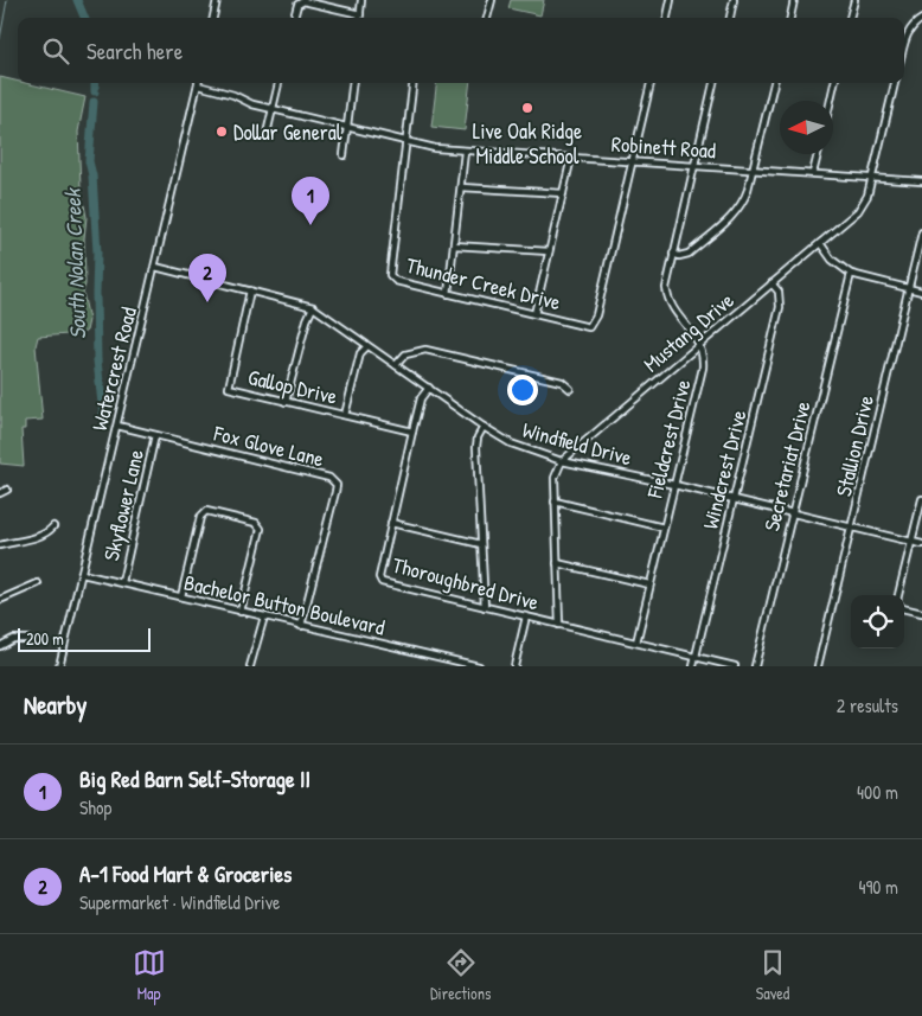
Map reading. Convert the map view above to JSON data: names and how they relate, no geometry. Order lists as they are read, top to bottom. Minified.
{"streets":{"street":["Robinett Road","Thunder Creek Drive","Mustang Drive","Watercrest Road","Gallop Drive","Fieldcrest Drive","Windfield Drive","Fox Glove Lane","Stallion Drive","Secretariat Drive","Windcrest Drive","Skyflower Lane","Thoroughbred Drive","Bachelor Button Boulevard"]},"crossings":[["Robinett Road","Thunder Creek Drive"],["Robinett Road","Mustang Drive"],["Robinett Road","Watercrest Road"],["Mustang Drive","Fieldcrest Drive"],["Mustang Drive","Windfield Drive"],["Mustang Drive","Windcrest Drive"],["Watercrest Road","Windfield Drive"],["Watercrest Road","Fox Glove Lane"],["Watercrest Road","Bachelor Button Boulevard"],["Gallop Drive","Windfield Drive"],["Gallop Drive","Thoroughbred Drive"],["Fieldcrest Drive","Windfield Drive"],["Fieldcrest Drive","Thoroughbred Drive"],["Windfield Drive","Stallion Drive"],["Windfield Drive","Secretariat Drive"],["Windfield Drive","Windcrest Drive"],["Windfield Drive","Thoroughbred Drive"],["Fox Glove Lane","Skyflower Lane"],["Fox Glove Lane","Bachelor Button Boulevard"],["Windcrest Drive","Thoroughbred Drive"],["Skyflower Lane","Bachelor Button Boulevard"]],"water":["South Nolan Creek"],"places":["Live Oak Ridge Middle School","Dollar General"],"scale_bar":"200 m","north":"left","page":{"search":"Search here","pins":["1","2"],"scale":"200 m","heading":["Nearby","2 results"],"list":[{"mark":"1","name":"Big Red Barn Self-Storage II","note":"Shop","value":"400 m"},{"mark":"2","name":"A-1 Food Mart & Groceries","note":"Supermarket · Windfield Drive","value":"490 m"}],"nav":["Map","Directions","Saved"]}}
